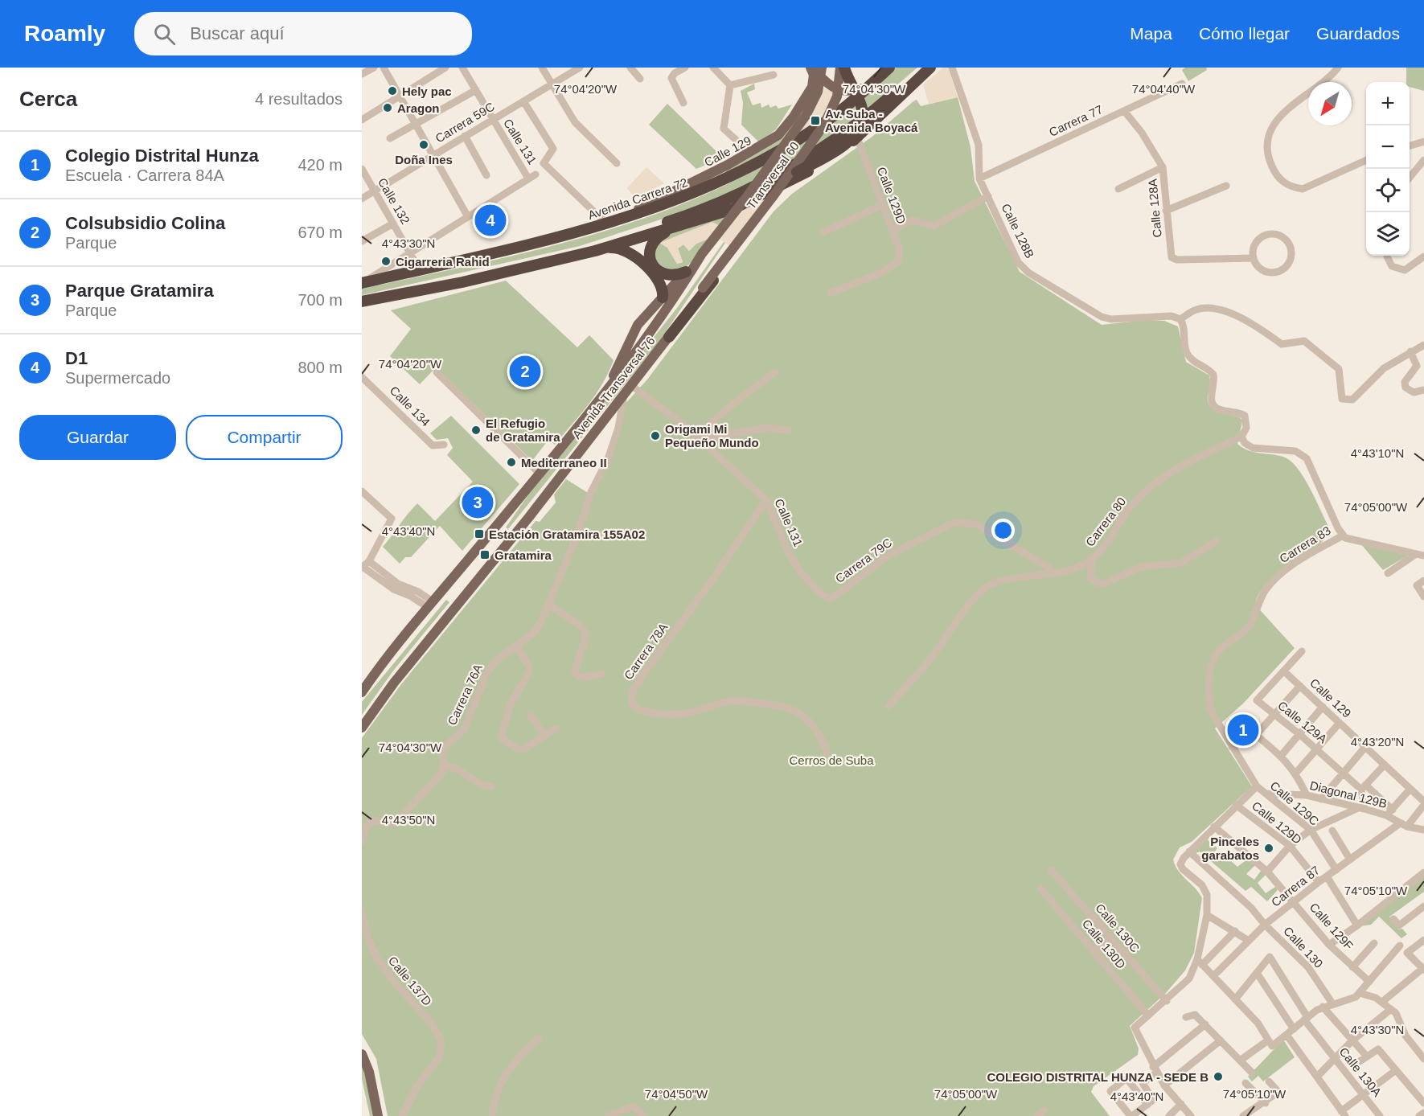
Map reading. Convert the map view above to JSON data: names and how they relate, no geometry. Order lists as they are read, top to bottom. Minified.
{"streets":{"highway":["Avenida Carrera 72"],"main road":["Calle 129","Transversal 60","Avenida Transversal 76"],"street":["Carrera 77","Carrera 59C","Calle 131","Calle 129D","Calle 132","Calle 128A","Calle 128B","Calle 134","Carrera 80","Carrera 83","Carrera 79C","Carrera 78A","Carrera 76A","Calle 129A","Diagonal 129B","Calle 129C","Carrera 87","Calle 129F","Calle 130C","Calle 130D","Calle 130","Calle 137D","Calle 130A"]},"crossings":[["Carrera 77","Calle 128A"],["Carrera 77","Calle 128B"],["Carrera 59C","Calle 131"],["Carrera 59C","Calle 132"],["Calle 131","Avenida Transversal 76"],["Calle 131","Carrera 79C"],["Calle 131","Carrera 78A"],["Calle 129","Avenida Carrera 72"],["Calle 129","Calle 129A"],["Calle 129","Carrera 87"],["Transversal 60","Avenida Transversal 76"],["Calle 129D","Carrera 87"],["Avenida Carrera 72","Calle 132"],["Avenida Transversal 76","Carrera 76A"],["Carrera 80","Carrera 79C"],["Carrera 83","Calle 129C"],["Diagonal 129B","Calle 129C"],["Diagonal 129B","Carrera 87"],["Calle 129C","Carrera 87"],["Carrera 87","Calle 129F"],["Carrera 87","Calle 130"]],"parks":["Cerros de Suba"],"places":{"other":["Hely pac","Aragon","Doña Ines","Cigarreria Rahid","El Refugio de Gratamira","Origami Mi Pequeño Mundo","Mediterraneo II","Pinceles garabatos","COLEGIO DISTRITAL HUNZA - SEDE B"],"transit":["Av. Suba - Avenida Boyacá","Estación Gratamira 155A02","Gratamira"]},"north":"bottom left","page":{"header":"Roamly","search":"Buscar aquí","nav":["Mapa","Cómo llegar","Guardados"],"heading":["Cerca","4 resultados"],"map_buttons":["+","−"],"list":[{"mark":"1","name":"Colegio Distrital Hunza","note":"Escuela · Carrera 84A","value":"420 m"},{"mark":"2","name":"Colsubsidio Colina","note":"Parque","value":"670 m"},{"mark":"3","name":"Parque Gratamira","note":"Parque","value":"700 m"},{"mark":"4","name":"D1","note":"Supermercado","value":"800 m"}],"pins":["4","2","3","1"],"buttons":["Guardar","Compartir"]},"coordinates":["74°04'20\"W","74°04'30\"W","74°04'40\"W","4°43'30\"N","4°43'10\"N","74°05'00\"W","4°43'40\"N","4°43'20\"N","4°43'50\"N","74°05'10\"W","74°04'50\"W"]}
